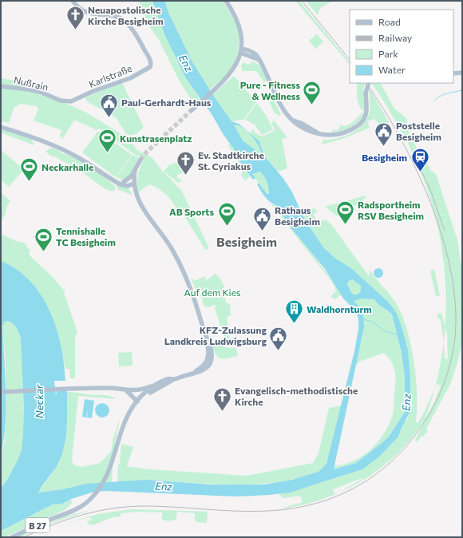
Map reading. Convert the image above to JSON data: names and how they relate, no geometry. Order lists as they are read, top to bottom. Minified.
{"streets":{"main road":["Karlstraße","Nußrain","B 27"]},"crossings":[["Karlstraße","Nußrain"]],"districts":["Besigheim"],"water":["Enz","Neckar"],"parks":["Auf dem Kies"],"places":{"church":["Neuapostolische Kirche Besigheim","Ev. Stadtkirche St. Cyriakus","Evangelisch-methodistische Kirche"],"sports":["Pure - Fitness & Wellness","Kunstrasenplatz","Neckarhalle","Radsportheim RSV Besigheim","AB Sports","Tennishalle TC Besigheim"],"public building":["Paul-Gerhardt-Haus","Poststelle Besigheim","Rathaus Besigheim","KFZ-Zulassung Landkreis Ludwigsburg"],"station":["Besigheim"],"building":["Waldhornturm"]},"legend":["Road","Railway","Park","Water"]}
